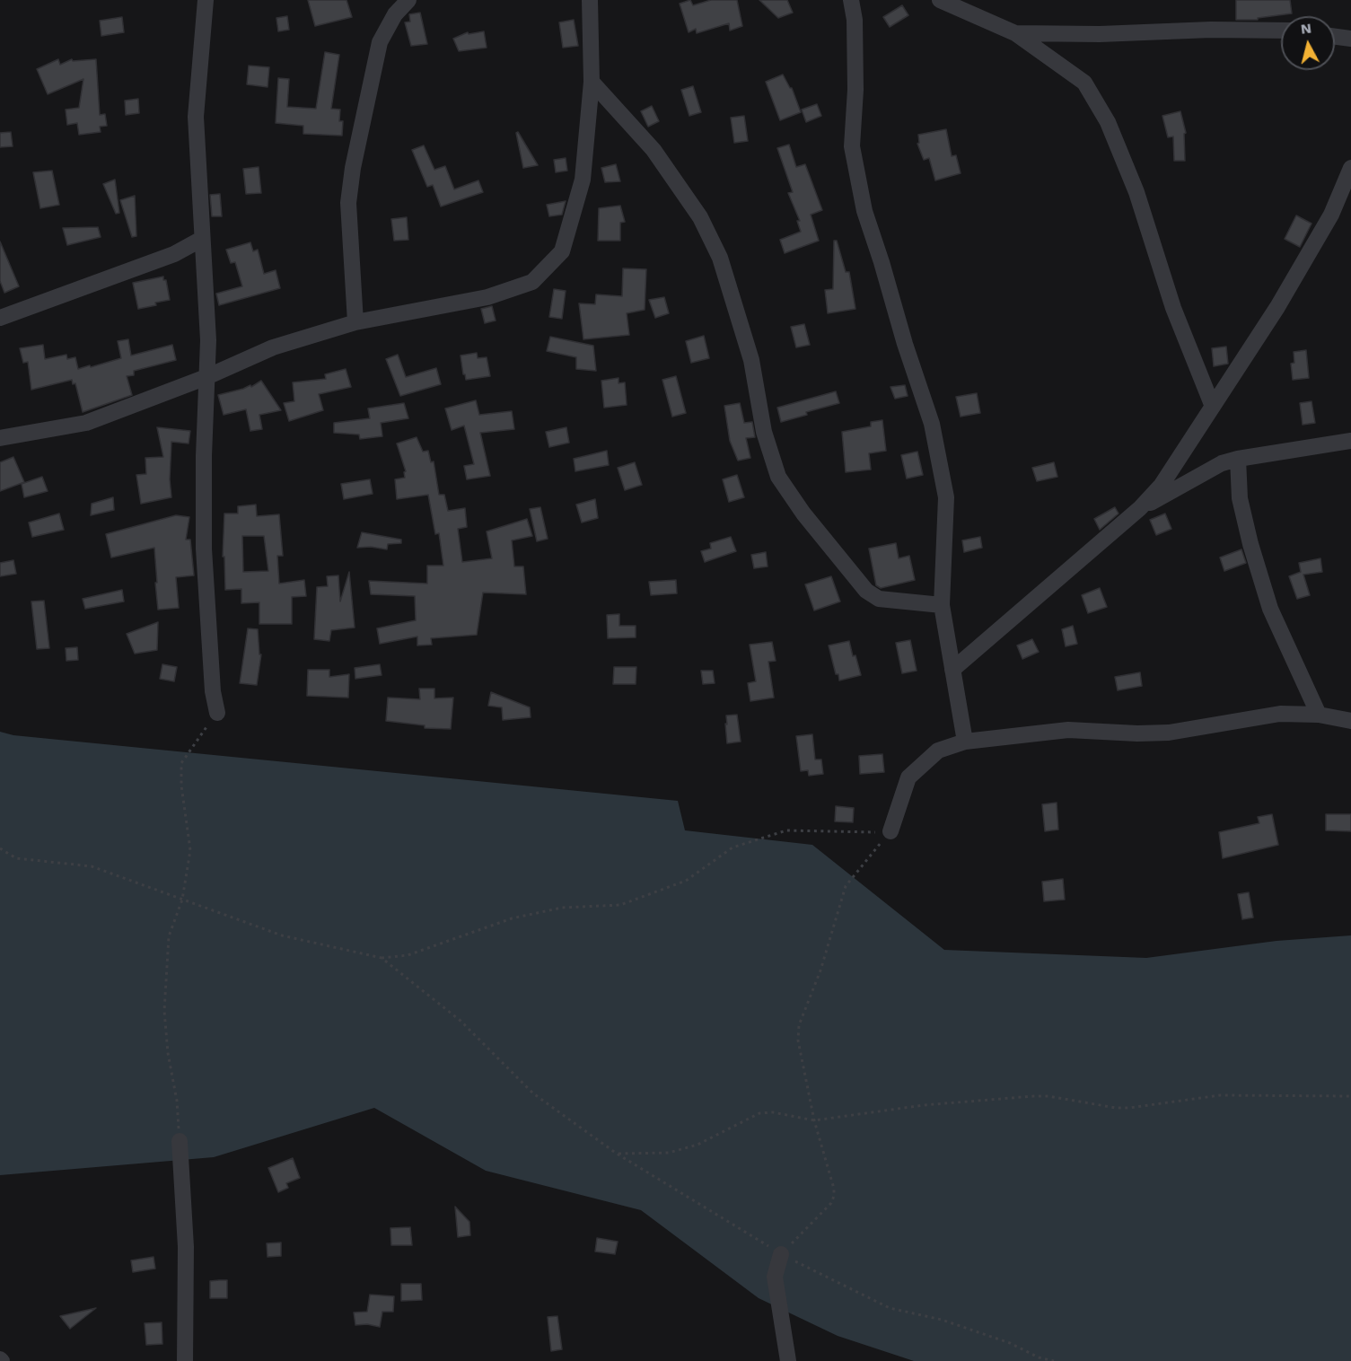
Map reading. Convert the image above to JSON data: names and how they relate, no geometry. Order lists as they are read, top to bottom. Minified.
{"north":"top"}
